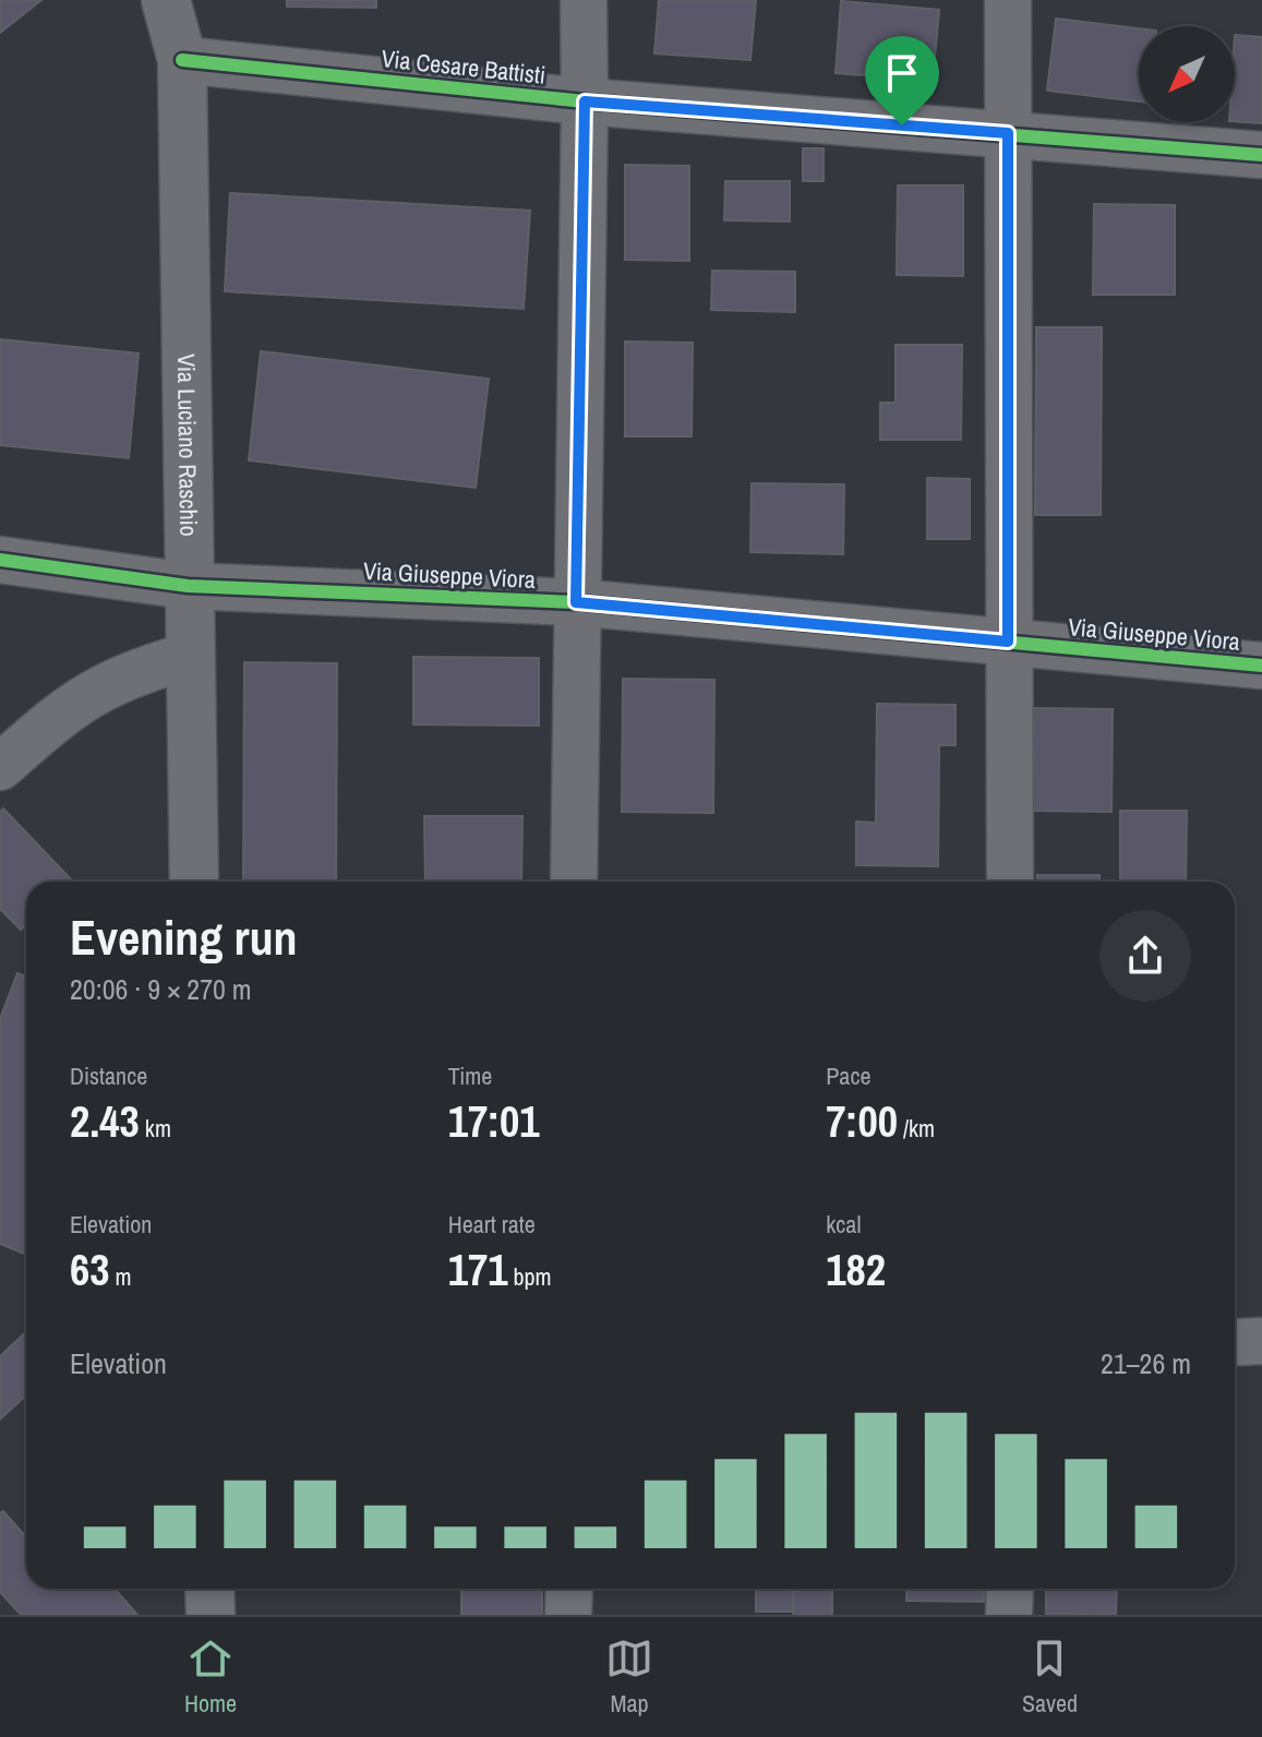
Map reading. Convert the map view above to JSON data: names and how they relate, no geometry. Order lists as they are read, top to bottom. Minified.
{"streets":{"street":["Via Cesare Battisti","Via Luciano Raschio","Via Giuseppe Viora"]},"crossings":[["Via Cesare Battisti","Via Luciano Raschio"],["Via Luciano Raschio","Via Giuseppe Viora"]],"north":"bottom left","page":{"heading":["Evening run","20:06 · 9 × 270 m"],"stats":[["Distance","2.43 km"],["Time","17:01"],["Pace","7:00 /km"],["Elevation","63 m"],["Heart rate","171 bpm"],["kcal","182"]],"chart":["Elevation","21–26 m"],"tabs":["Home","Map","Saved"]}}
